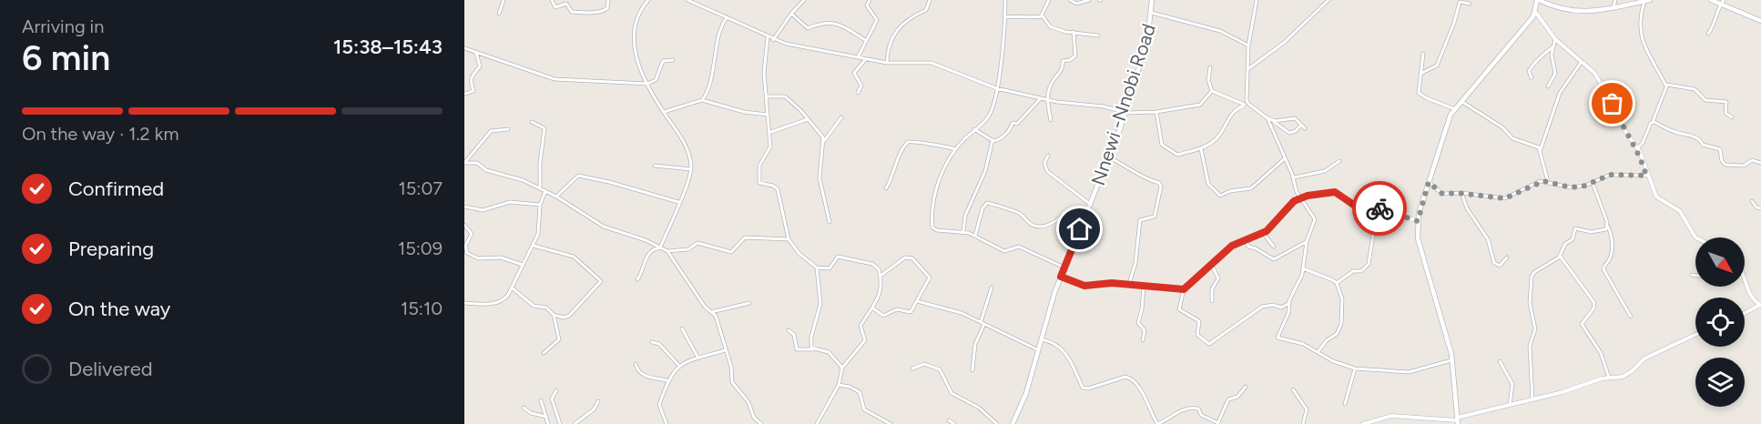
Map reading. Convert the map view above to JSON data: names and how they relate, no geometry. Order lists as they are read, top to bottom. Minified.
{"streets":{"main road":["Nnewi -Nnobi Road"]},"north":"bottom right","page":{"heading":["6 min","Arriving in","15:38–15:43"],"bar":"On the way · 1.2 km","list":[["Confirmed","15:07"],["Preparing","15:09"],["On the way","15:10"],"Delivered"]}}
